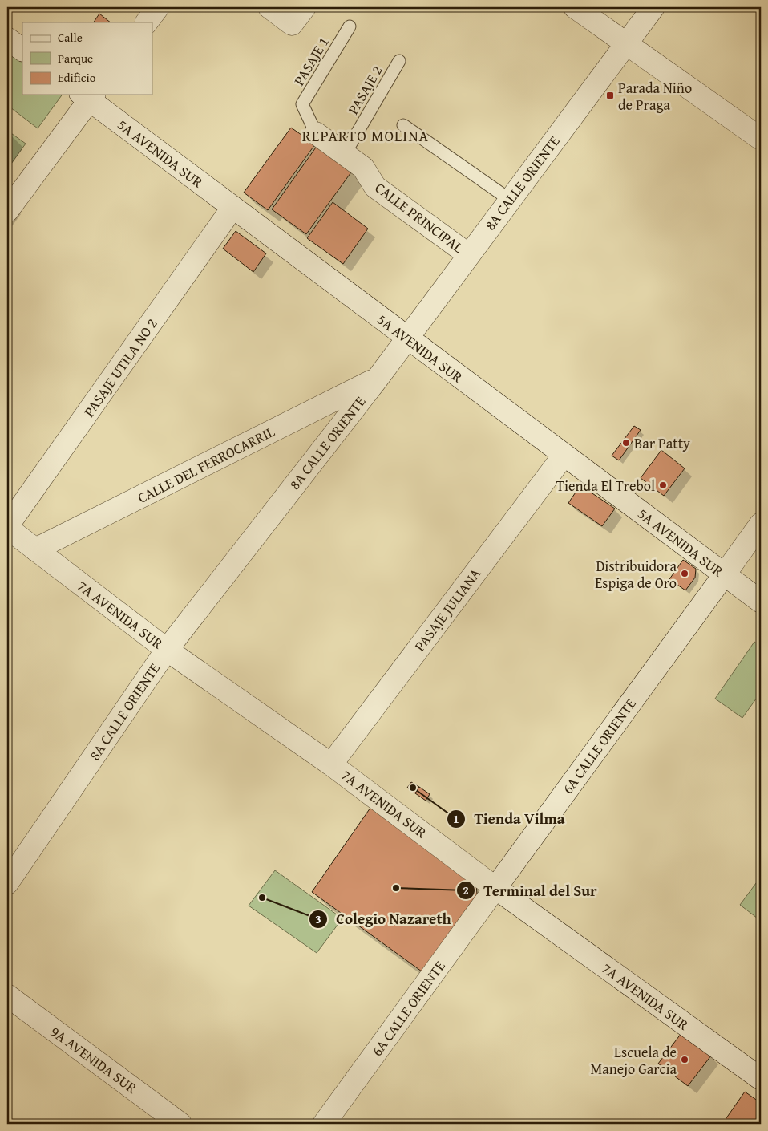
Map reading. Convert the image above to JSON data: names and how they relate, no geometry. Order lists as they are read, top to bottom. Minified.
{"streets":{"street":["5A AVENIDA SUR","8A CALLE ORIENTE","CALLE PRINCIPAL","PASAJE UTILA NO 2","CALLE DEL FERROCARRIL","PASAJE JULIANA","7A AVENIDA SUR","6A CALLE ORIENTE","9A AVENIDA SUR"],"lane":["PASAJE 1","PASAJE 2"]},"crossings":[["PASAJE 1","CALLE PRINCIPAL"],["PASAJE 2","CALLE PRINCIPAL"],["5A AVENIDA SUR","8A CALLE ORIENTE"],["5A AVENIDA SUR","PASAJE UTILA NO 2"],["5A AVENIDA SUR","PASAJE JULIANA"],["5A AVENIDA SUR","6A CALLE ORIENTE"],["8A CALLE ORIENTE","CALLE PRINCIPAL"],["8A CALLE ORIENTE","CALLE DEL FERROCARRIL"],["8A CALLE ORIENTE","7A AVENIDA SUR"],["PASAJE UTILA NO 2","7A AVENIDA SUR"],["CALLE DEL FERROCARRIL","7A AVENIDA SUR"],["PASAJE JULIANA","7A AVENIDA SUR"],["7A AVENIDA SUR","6A CALLE ORIENTE"]],"districts":["REPARTO MOLINA"],"places":{"transit":["Parada Niño de Praga"],"other":["Bar Patty","Tienda El Trebol","Distribuidora Espiga de Oro","Tienda Vilma","Terminal del Sur","Colegio Nazareth","Escuela de Manejo Garcia"]},"legend":["Calle","Parque","Edificio"]}
